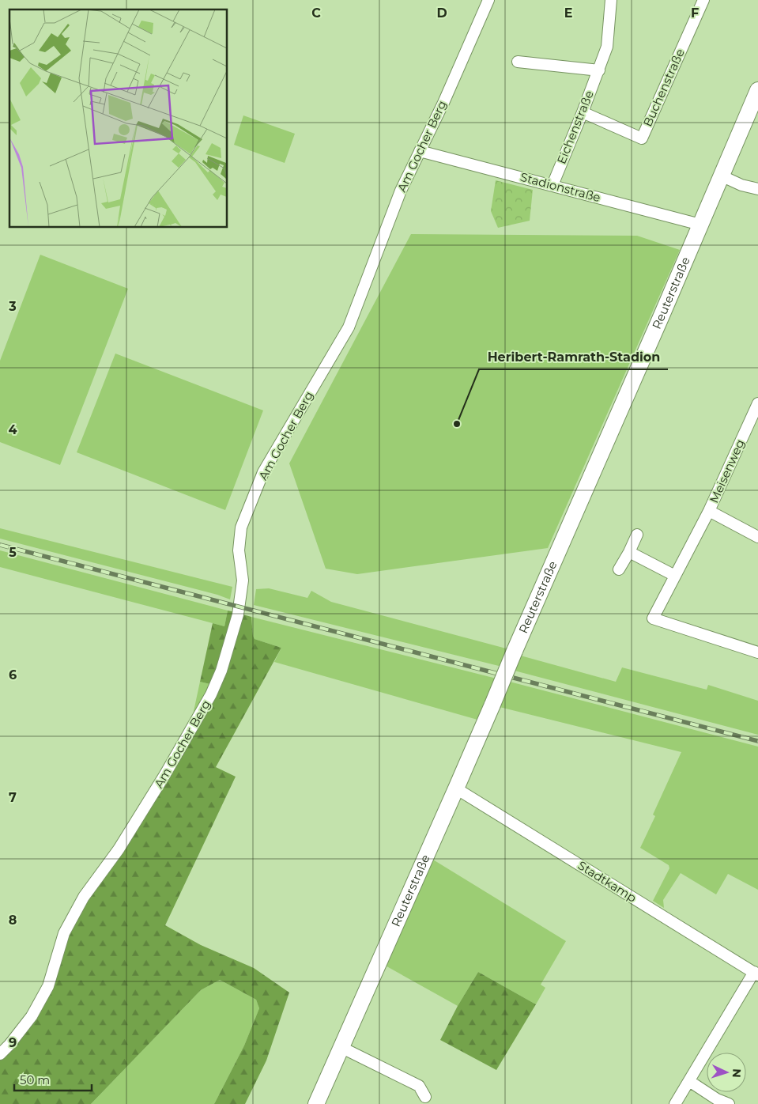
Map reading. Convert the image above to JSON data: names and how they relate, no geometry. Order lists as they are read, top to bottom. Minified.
{"streets":{"street":["Buchenstraße","Eichenstraße","Am Gocher Berg","Stadionstraße","Reuterstraße","Meisenweg","Stadtkamp"]},"crossings":[["Buchenstraße","Eichenstraße"],["Eichenstraße","Stadionstraße"],["Am Gocher Berg","Stadionstraße"],["Stadionstraße","Reuterstraße"],["Reuterstraße","Stadtkamp"]],"places":["Heribert-Ramrath-Stadion"],"scale_bar":"50 m","north":"right","grid":{"columns":["C","D","E","F"],"rows":["3","4","5","6","7","8","9"]}}
